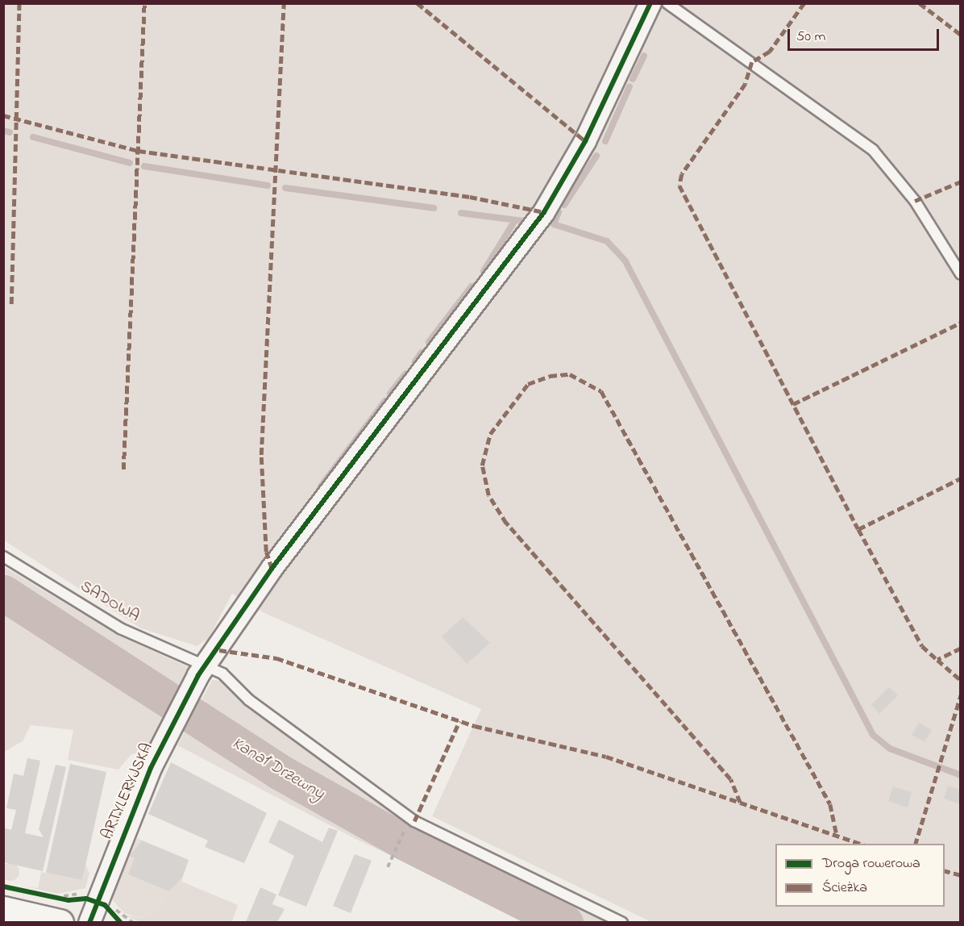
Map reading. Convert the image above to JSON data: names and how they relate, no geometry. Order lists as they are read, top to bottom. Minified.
{"streets":{"street":["ARTYLERYJSKA"],"lane":["SADOWA"]},"crossings":[["SADOWA","ARTYLERYJSKA"]],"water":["Kanał Drzewny"],"legend":["Droga rowerowa","Ścieżka"],"scale_bar":"50 m"}
